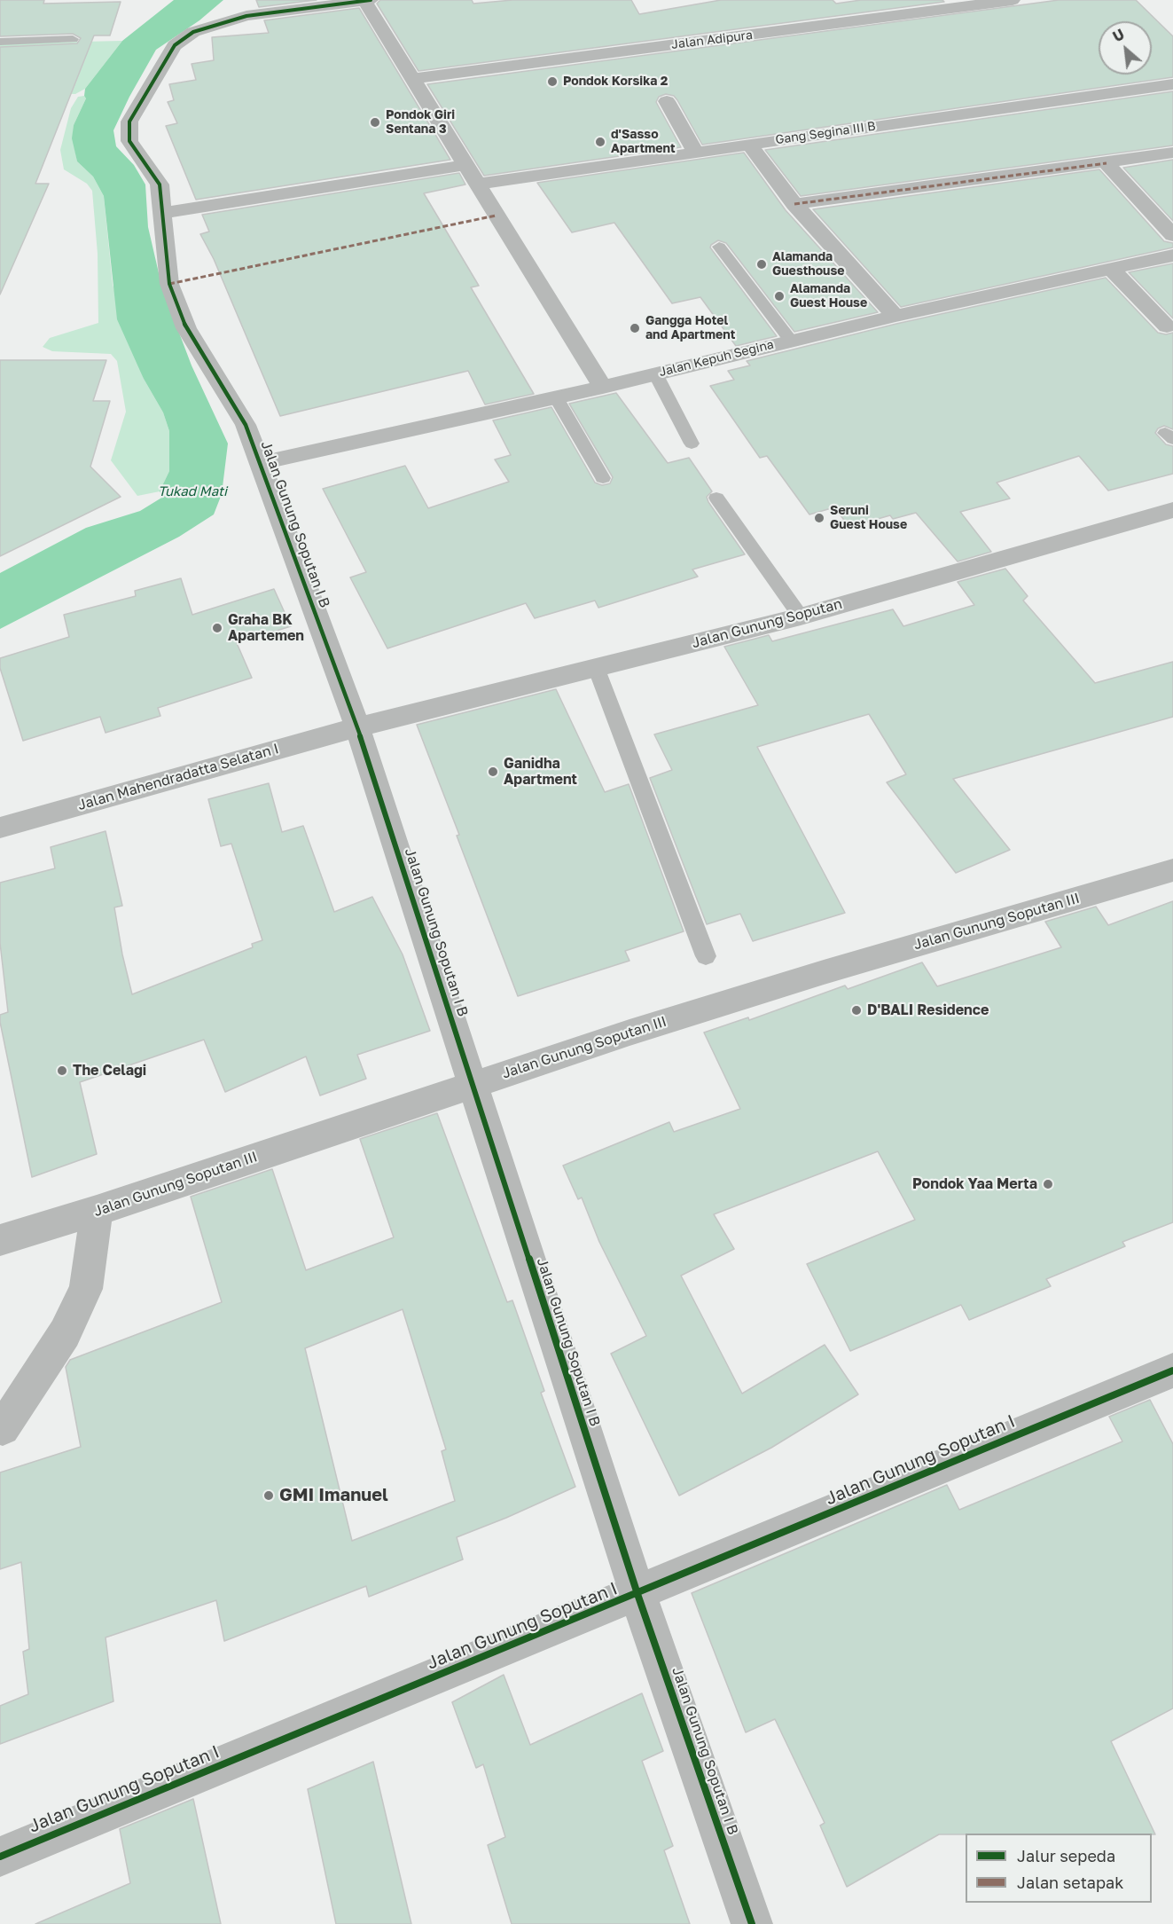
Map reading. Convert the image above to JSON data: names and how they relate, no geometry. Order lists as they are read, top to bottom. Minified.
{"streets":{"street":["Jalan Adipura","Gang Segina III B","Jalan Kepuh Segina","Jalan Gunung Soputan I B","Jalan Gunung Soputan","Jalan Mahendradatta Selatan I","Jalan Gunung Soputan III","Jalan Gunung Soputan I"]},"crossings":[["Jalan Kepuh Segina","Jalan Gunung Soputan I B"],["Jalan Gunung Soputan I B","Jalan Gunung Soputan"],["Jalan Gunung Soputan I B","Jalan Mahendradatta Selatan I"],["Jalan Gunung Soputan I B","Jalan Gunung Soputan III"],["Jalan Gunung Soputan I B","Jalan Gunung Soputan I"],["Jalan Gunung Soputan","Jalan Mahendradatta Selatan I"]],"water":["Tukad Mati"],"places":["Pondok Korsika 2","Pondok Giri Sentana 3","d'Sasso Apartment","Alamanda Guesthouse","Alamanda Guest House","Gangga Hotel and Apartment","Seruni Guest House","Graha BK Apartemen","Ganidha Apartment","D'BALI Residence","The Celagi","Pondok Yaa Merta","GMI Imanuel"],"legend":["Jalur sepeda","Jalan setapak"],"north":"top left"}
